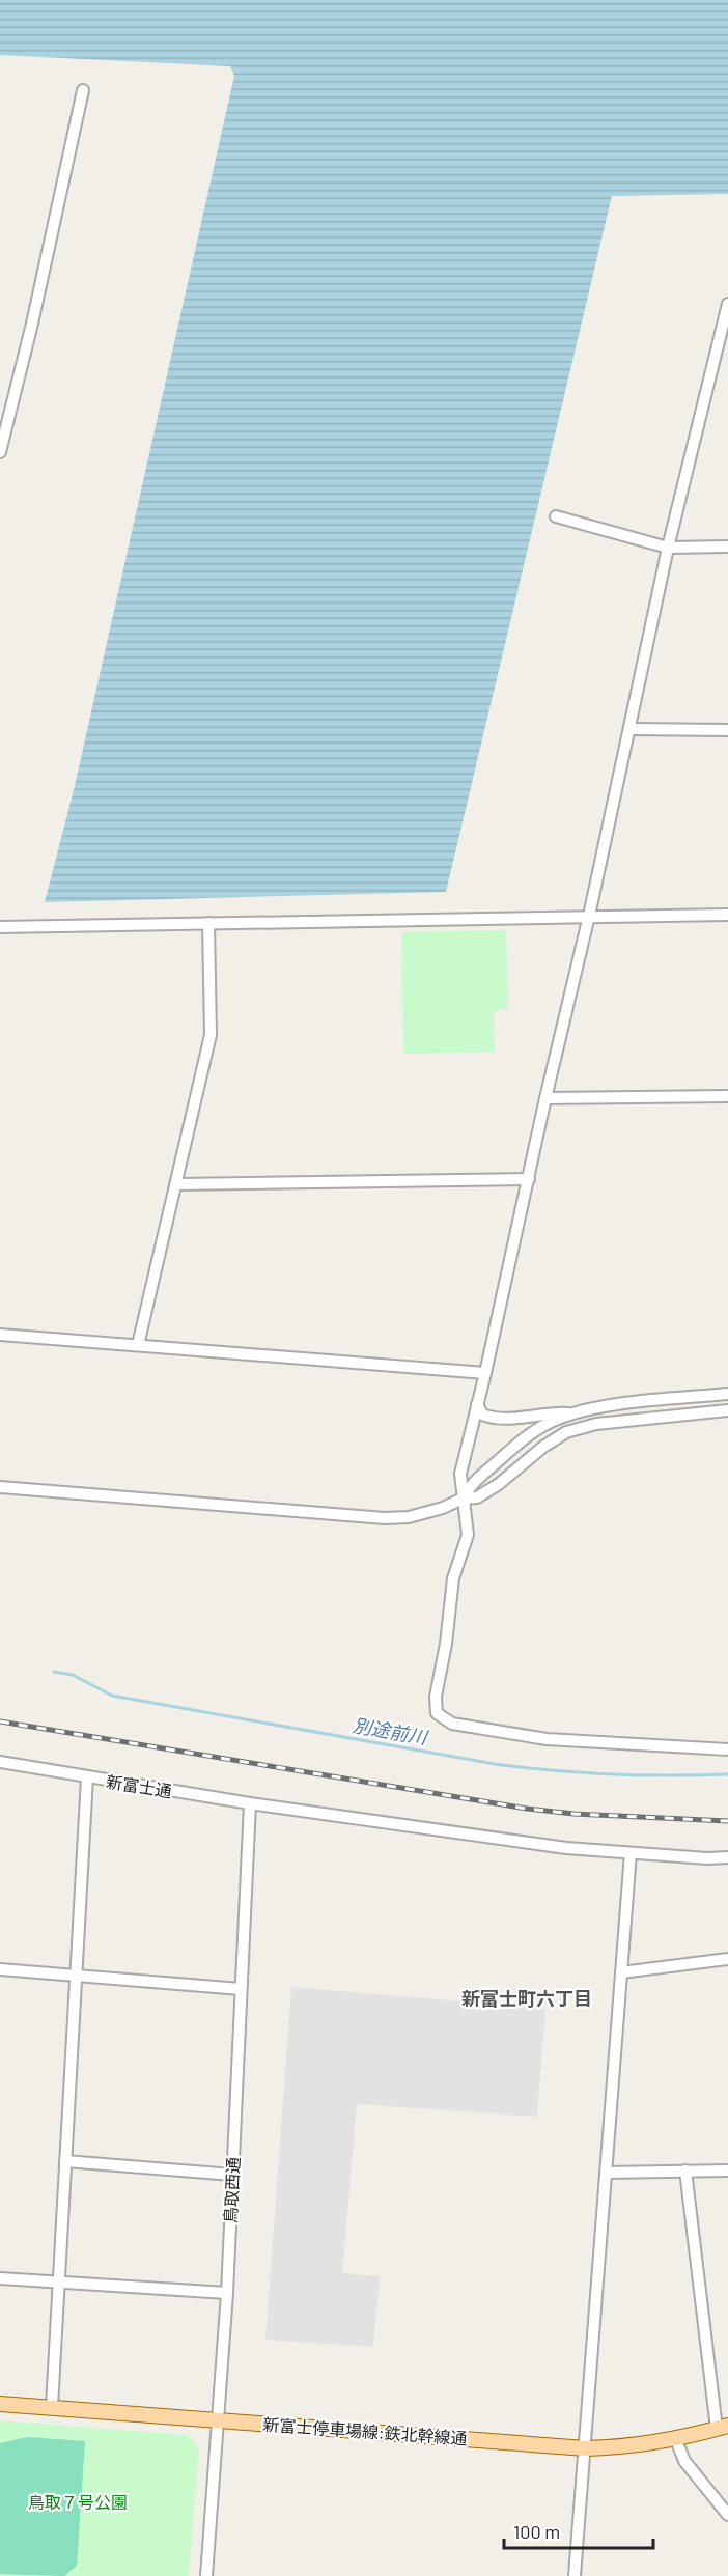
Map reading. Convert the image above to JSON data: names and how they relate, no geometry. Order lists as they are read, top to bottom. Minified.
{"streets":{"main road":["新富士停車場線:鉄北幹線通"],"street":["新富士通","鳥取西通"]},"crossings":[["新富士通","鳥取西通"],["鳥取西通","新富士停車場線:鉄北幹線通"]],"districts":["新富士町六丁目"],"water":["別途前川"],"parks":["鳥取７号公園"],"scale_bar":"100 m"}
